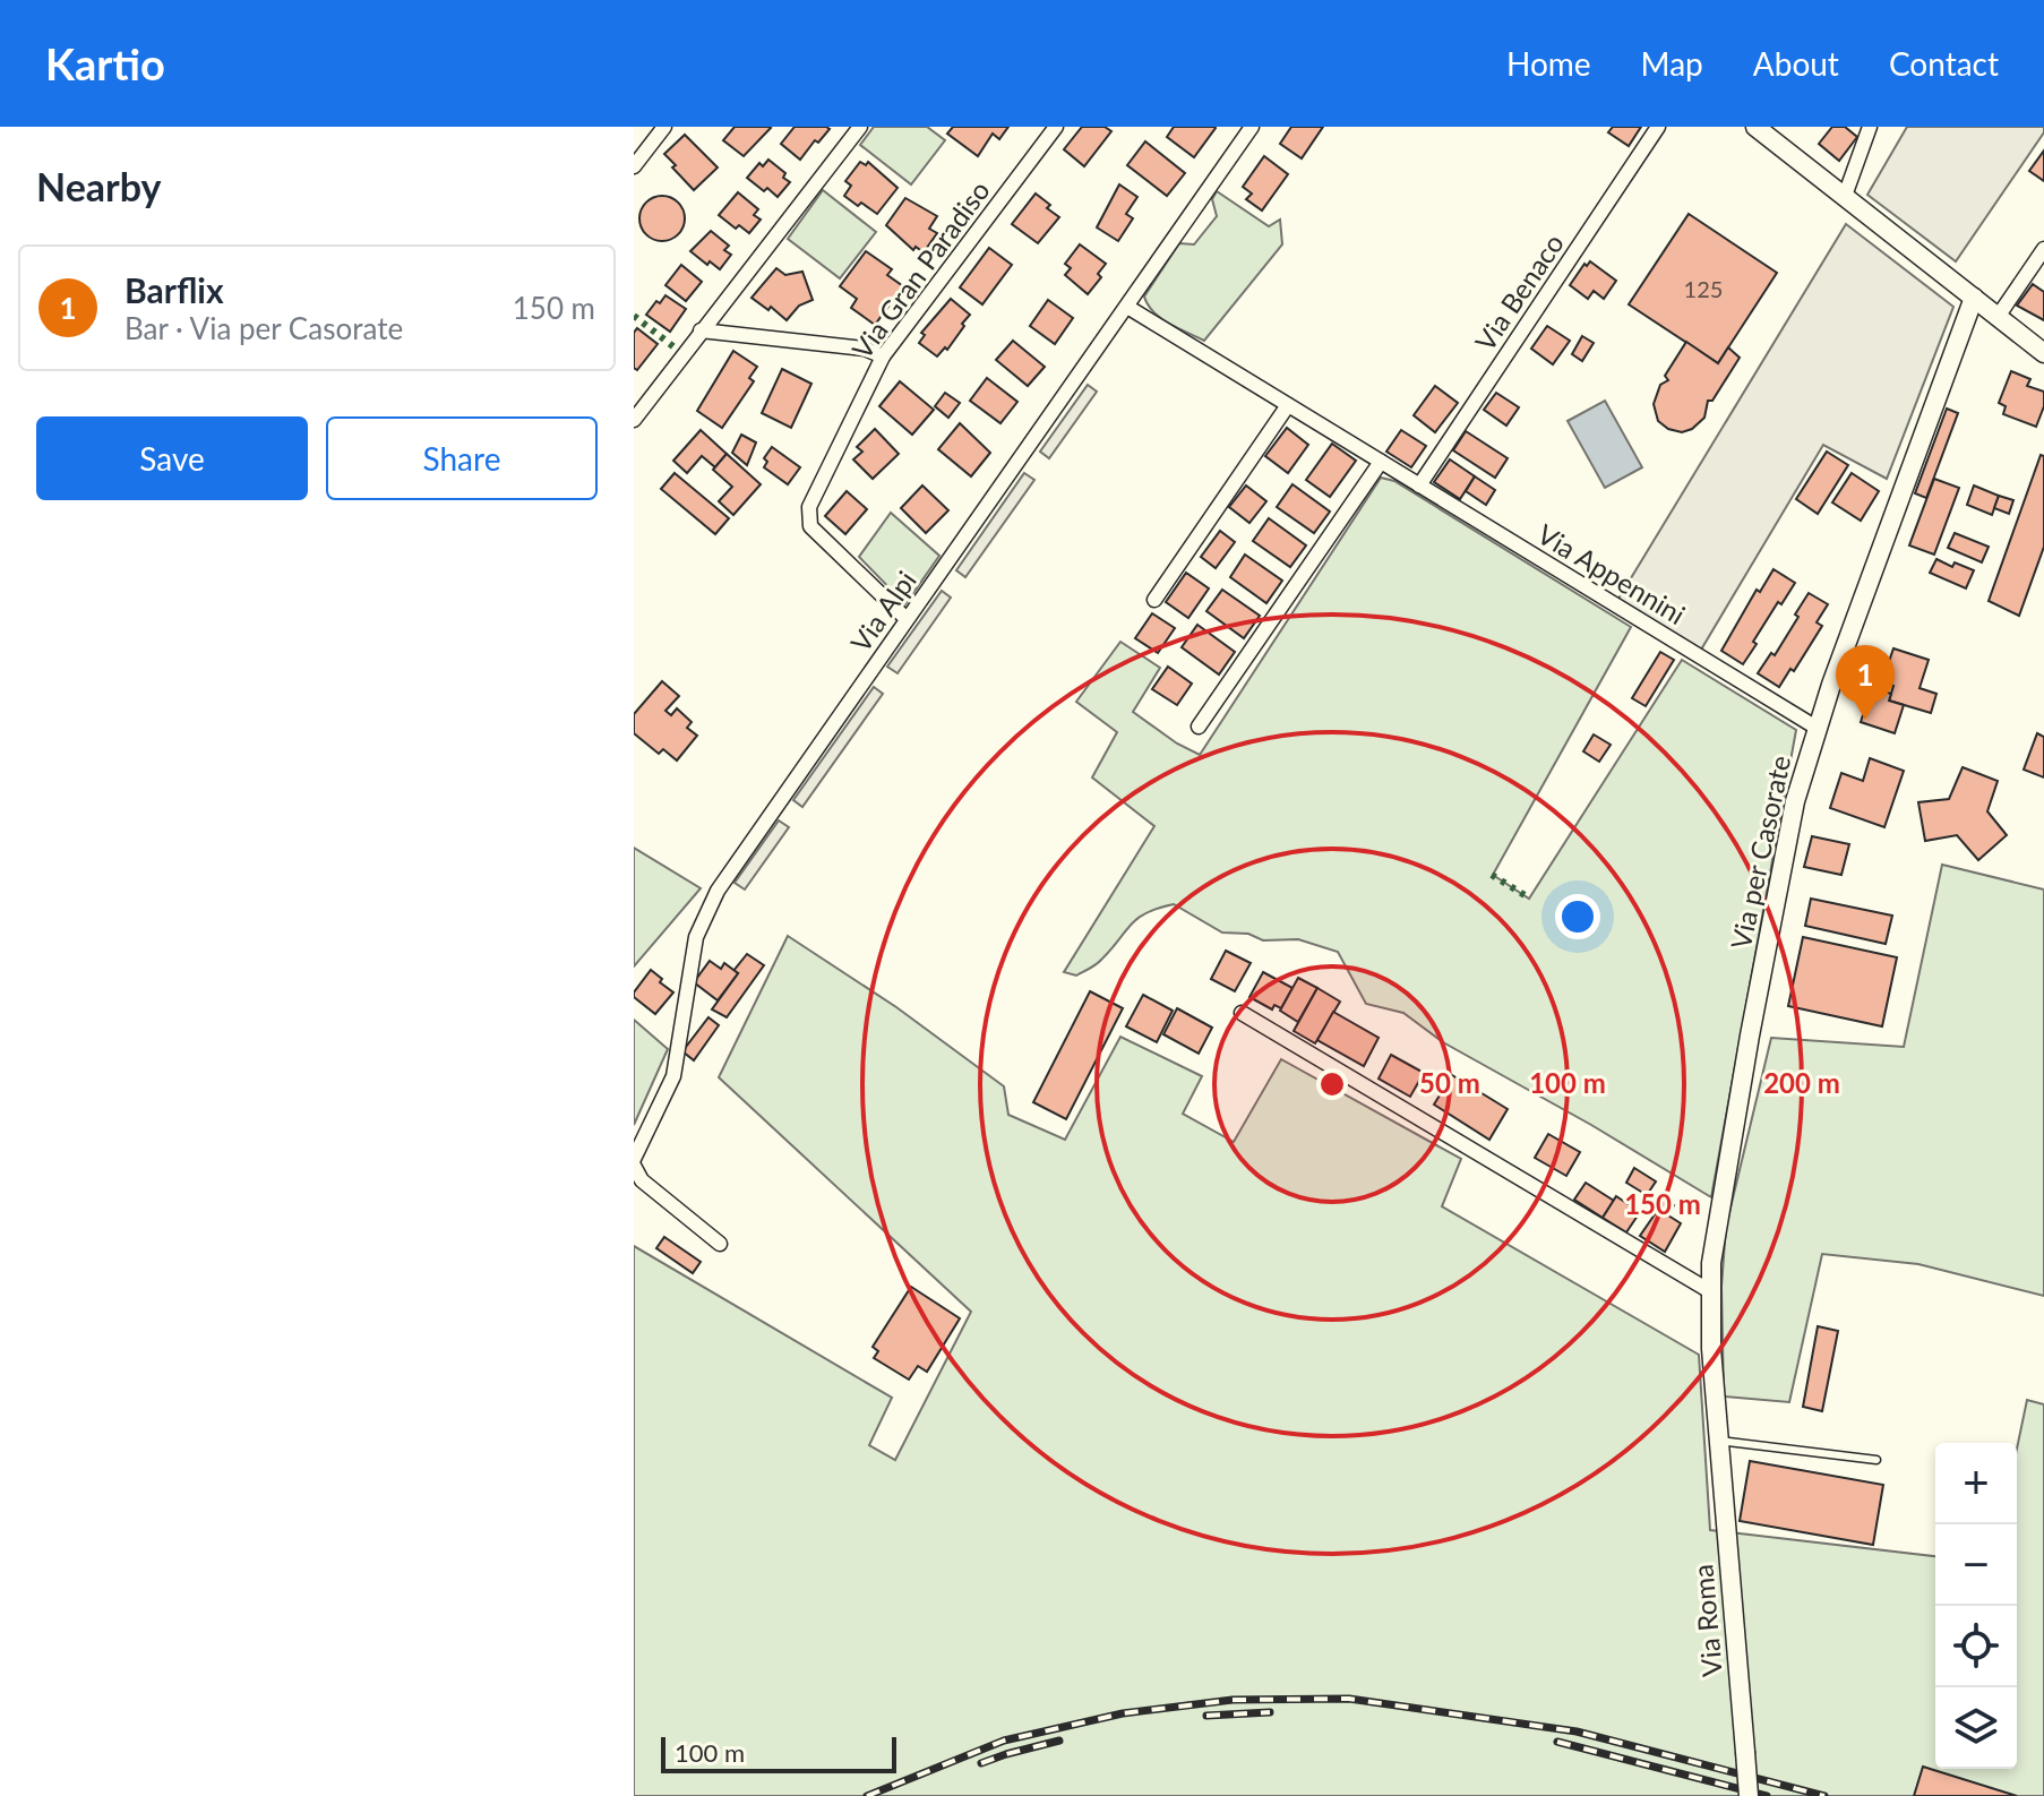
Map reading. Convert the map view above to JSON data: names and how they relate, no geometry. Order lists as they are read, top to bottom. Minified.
{"streets":{"street":["Via Gran Paradiso","Via Benaco","Via Appennini","Via Alpi","Via per Casorate","Via Roma"]},"crossings":[["Via Gran Paradiso","Via Alpi"],["Via Benaco","Via Appennini"],["Via Appennini","Via Alpi"],["Via Appennini","Via per Casorate"],["Via per Casorate","Via Roma"]],"house_numbers":["125"],"scale_bar":"100 m","page":{"header":"Kartio","nav":["Home","Map","About","Contact"],"heading":"Nearby","list":[{"mark":"1","name":"Barflix","note":"Bar · Via per Casorate","value":"150 m"}],"buttons":["Save","Share"],"pins":"1","map_buttons":["+","−"],"scale":"100 m"},"rings":["50 m","100 m","200 m","150 m"]}
